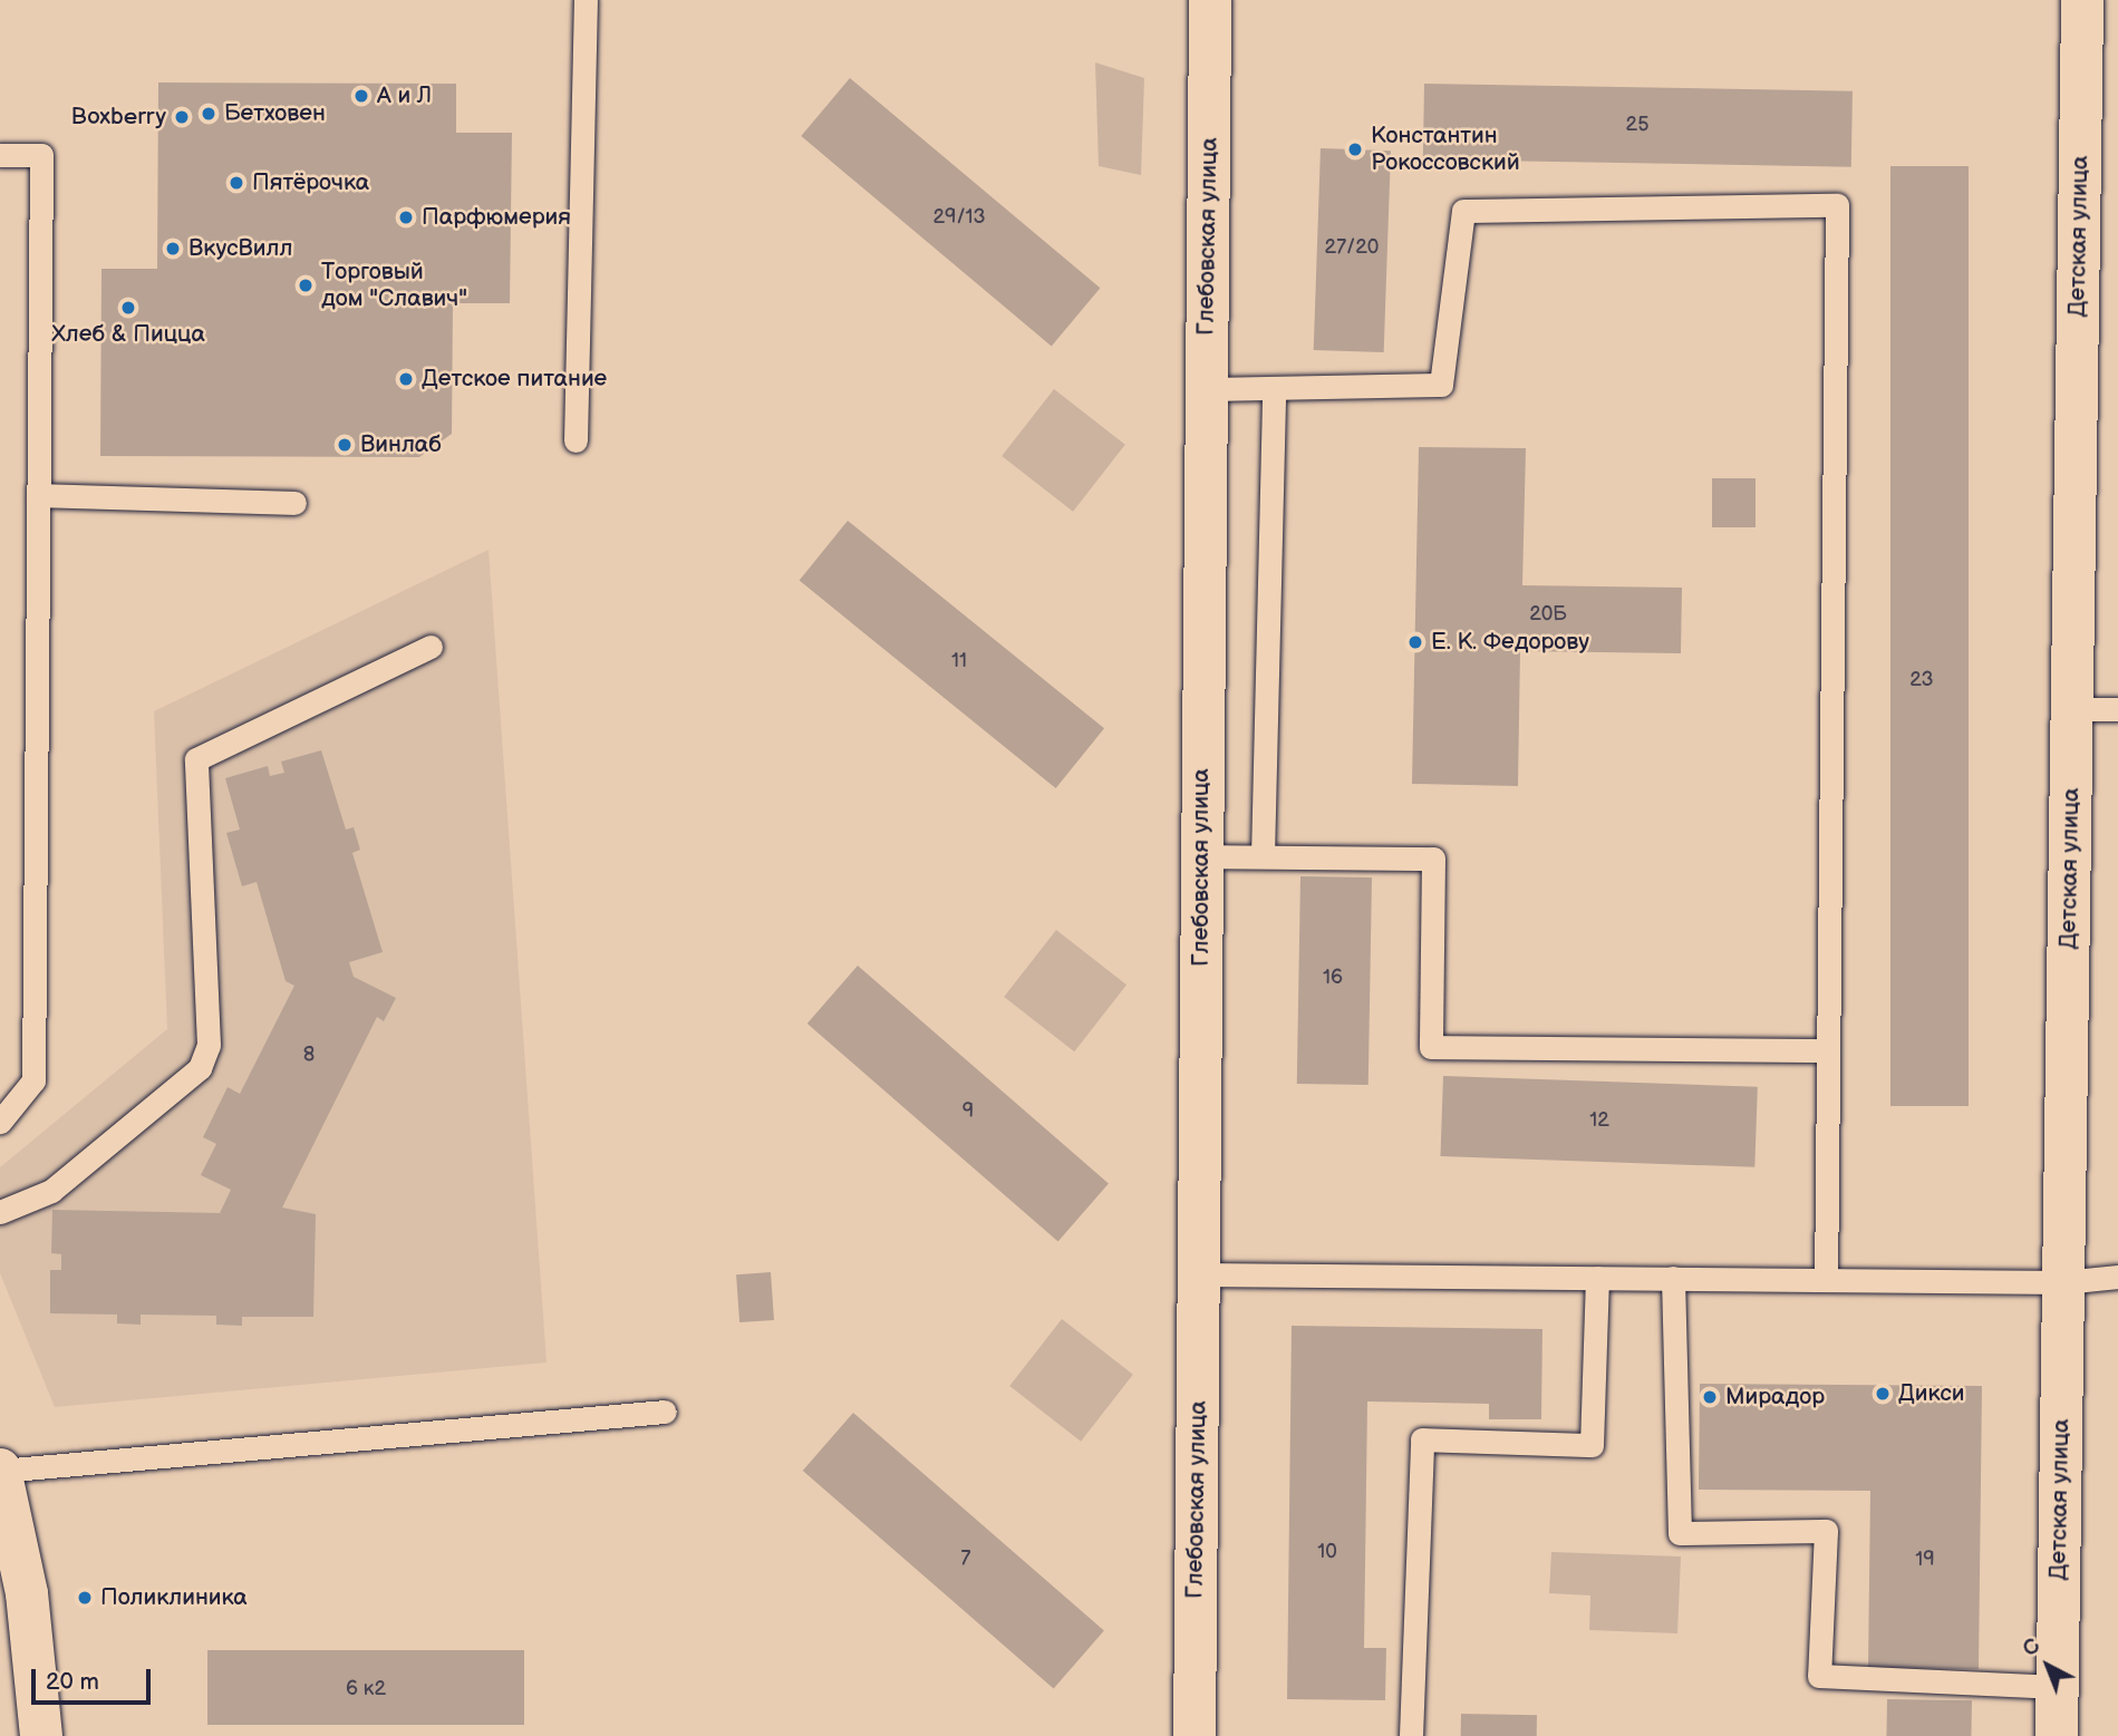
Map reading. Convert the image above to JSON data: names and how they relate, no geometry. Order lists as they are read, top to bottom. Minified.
{"streets":{"street":["Глебовская улица","Детская улица"]},"places":["А и Л","Бетховен","Boxberry","Константин Рокоссовский","Пятёрочка","Парфюмерия","ВкусВилл","Торговый дом \"Славич\"","Хлеб & Пицца","Детское питание","Винлаб","Е. К. Федорову","Дикси","Мирадор","Поликлиника"],"house_numbers":["25","29/13","27/20","20Б","11","23","16","8","9","12","10","7","19","6 к2"],"scale_bar":"20 m","north":"top left"}
